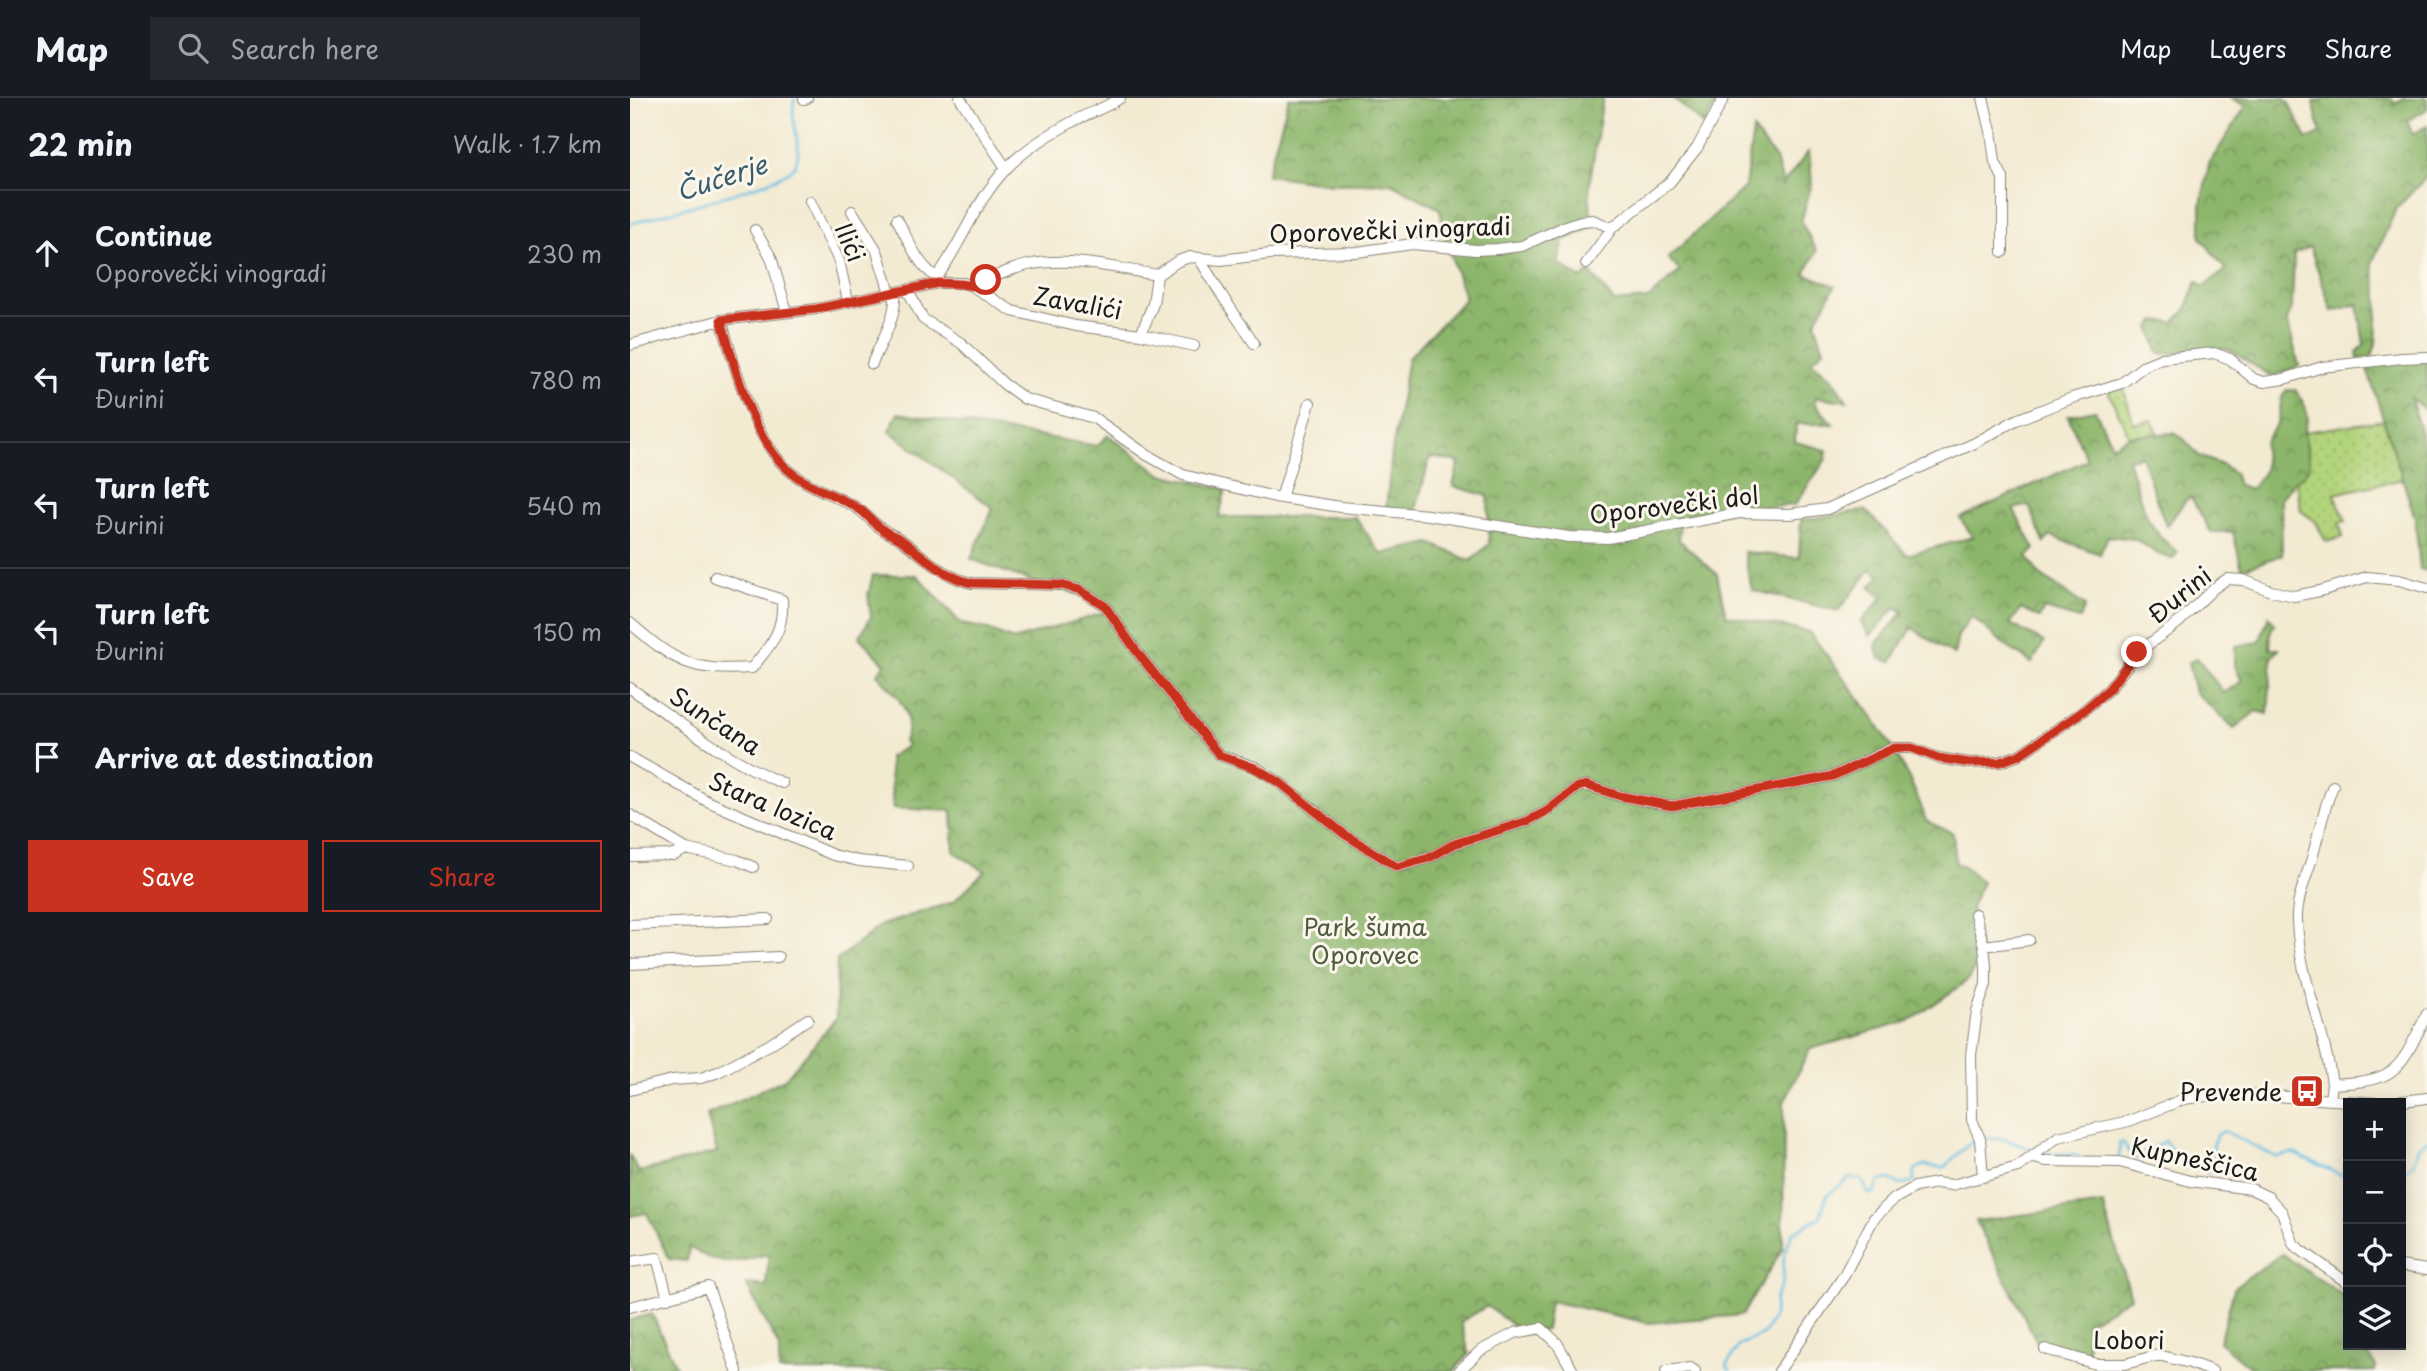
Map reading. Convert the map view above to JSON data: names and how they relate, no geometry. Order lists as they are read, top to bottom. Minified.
{"streets":{"street":["Oporovečki vinogradi","Ilići","Zavalići","Oporovečki dol","Đurini","Sunčana","Stara lozica","Kupneščica","Lobori"]},"crossings":[["Oporovečki vinogradi","Zavalići"]],"water":["Čučerje"],"parks":["Park šuma Oporovec"],"places":{"bus stop":["Prevende"]},"page":{"header":"Map","search":"Search here","nav":["Map","Layers","Share"],"heading":["22 min","Walk · 1.7 km"],"list":[["Continue","Oporovečki vinogradi","230 m"],["Turn left","Đurini","780 m"],["Turn left","Đurini","540 m"],["Turn left","Đurini","150 m"],"Arrive at destination"],"buttons":["Save","Share"],"map_buttons":["+","−"]}}
